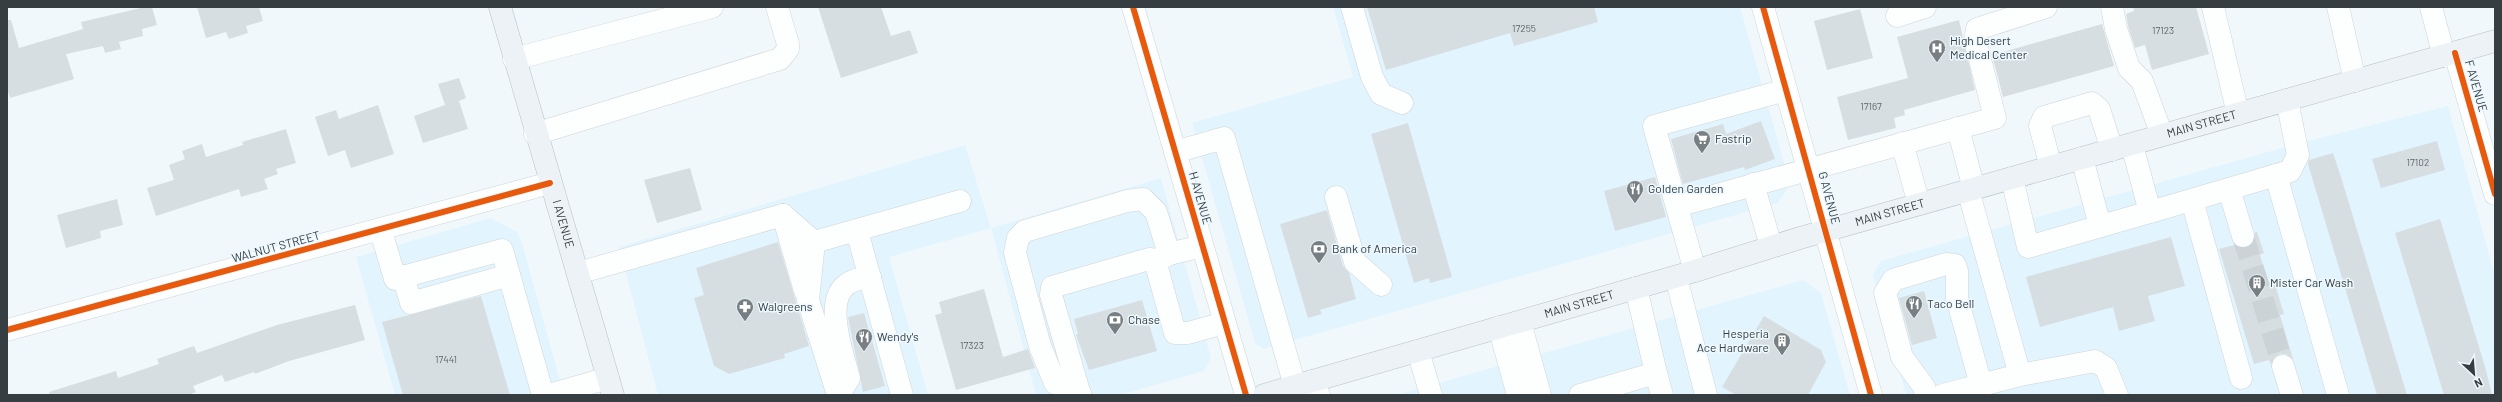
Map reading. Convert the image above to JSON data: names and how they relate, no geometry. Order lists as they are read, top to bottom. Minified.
{"streets":{"main road":["MAIN STREET","I AVENUE"],"street":["F AVENUE","H AVENUE","G AVENUE","WALNUT STREET"]},"crossings":[["F AVENUE","MAIN STREET"],["MAIN STREET","G AVENUE"],["I AVENUE","WALNUT STREET"]],"places":{"hospital":["High Desert Medical Center"],"supermarket":["Fastrip"],"restaurant":["Golden Garden","Taco Bell","Wendy's"],"bank":["Bank of America","Chase"],"building":["Mister Car Wash","Hesperia Ace Hardware"],"pharmacy":["Walgreens"]},"house_numbers":["17255","17123","17167","17102","17323","17441"],"north":"bottom right"}
